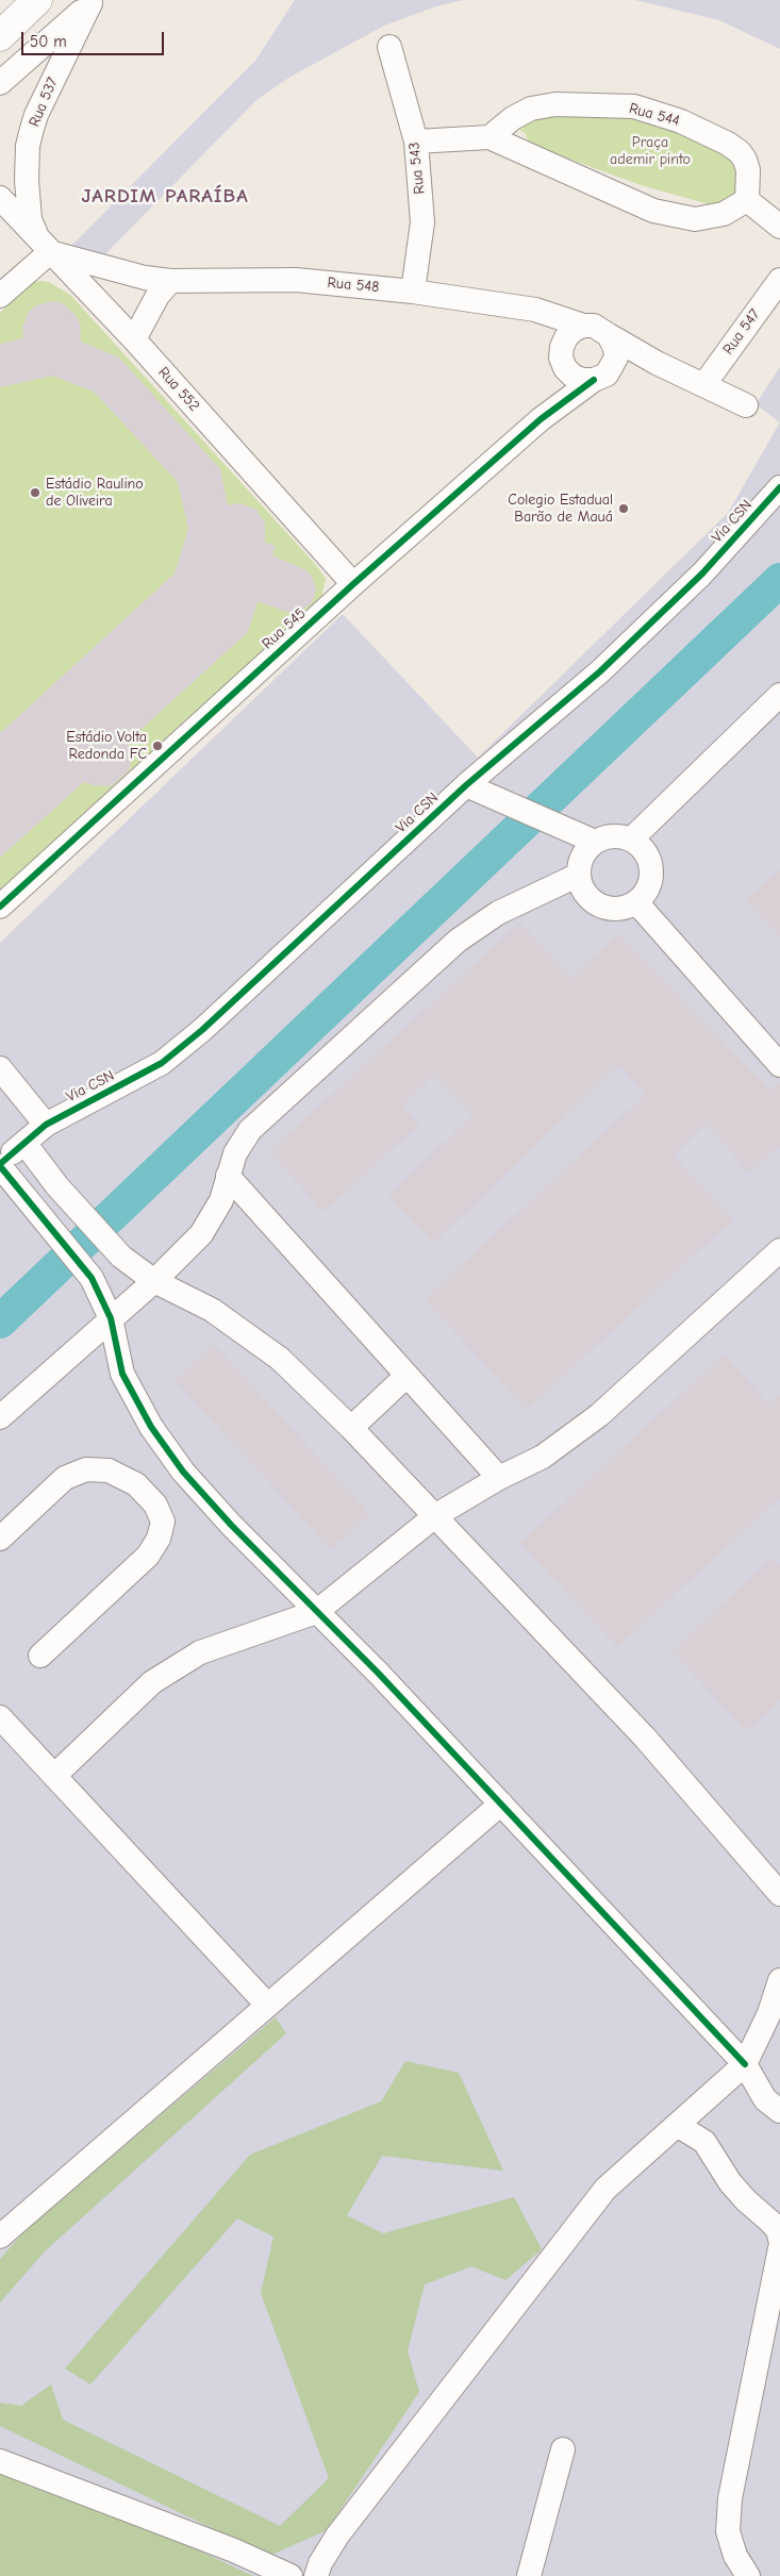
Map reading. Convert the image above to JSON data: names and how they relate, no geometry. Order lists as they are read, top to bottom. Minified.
{"streets":{"street":["Rua 537","Rua 544","Rua 543","Rua 548","Rua 547","Rua 552","Via CSN","Rua 545"]},"crossings":[["Rua 537","Rua 548"],["Rua 537","Rua 552"],["Rua 543","Rua 548"],["Rua 548","Rua 552"],["Rua 548","Rua 545"],["Rua 552","Rua 545"]],"districts":["JARDIM PARAÍBA"],"parks":["Praça ademir pinto"],"places":["Estádio Raulino de Oliveira","Colegio Estadual Barão de Mauá","Estádio Volta Redonda FC"],"scale_bar":"50 m"}
